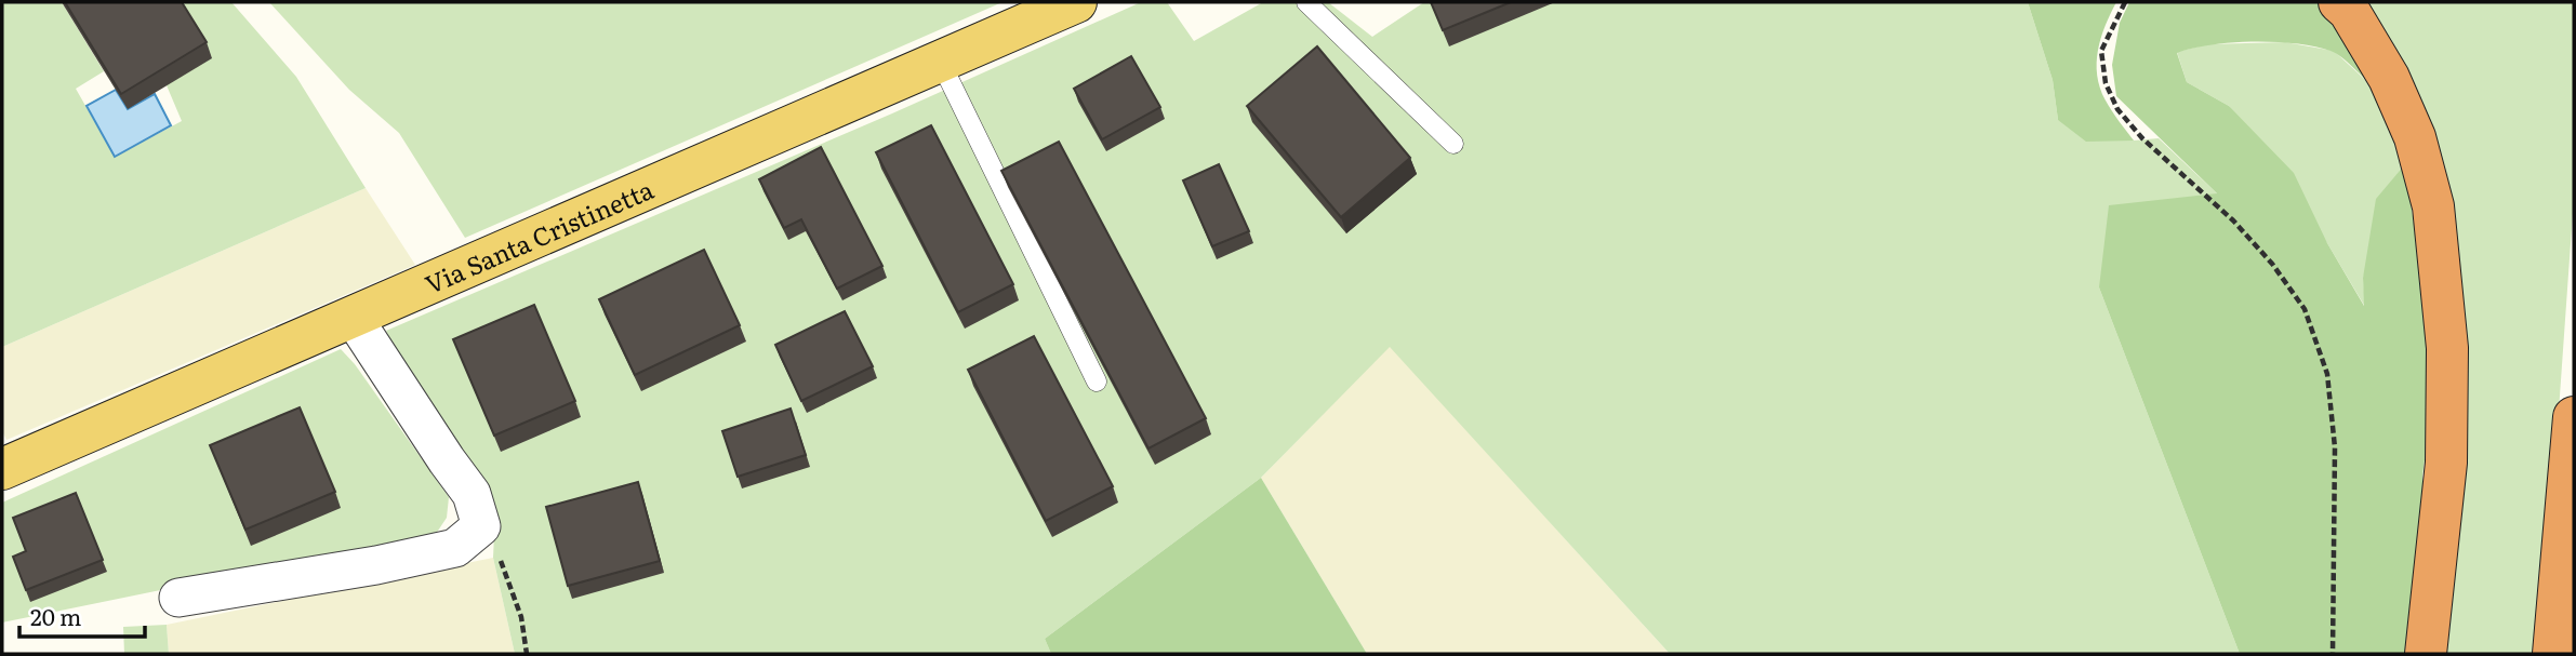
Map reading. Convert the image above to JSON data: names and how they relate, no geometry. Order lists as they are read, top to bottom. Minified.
{"streets":{"main road":["Via Santa Cristinetta"]},"scale_bar":"20 m"}
